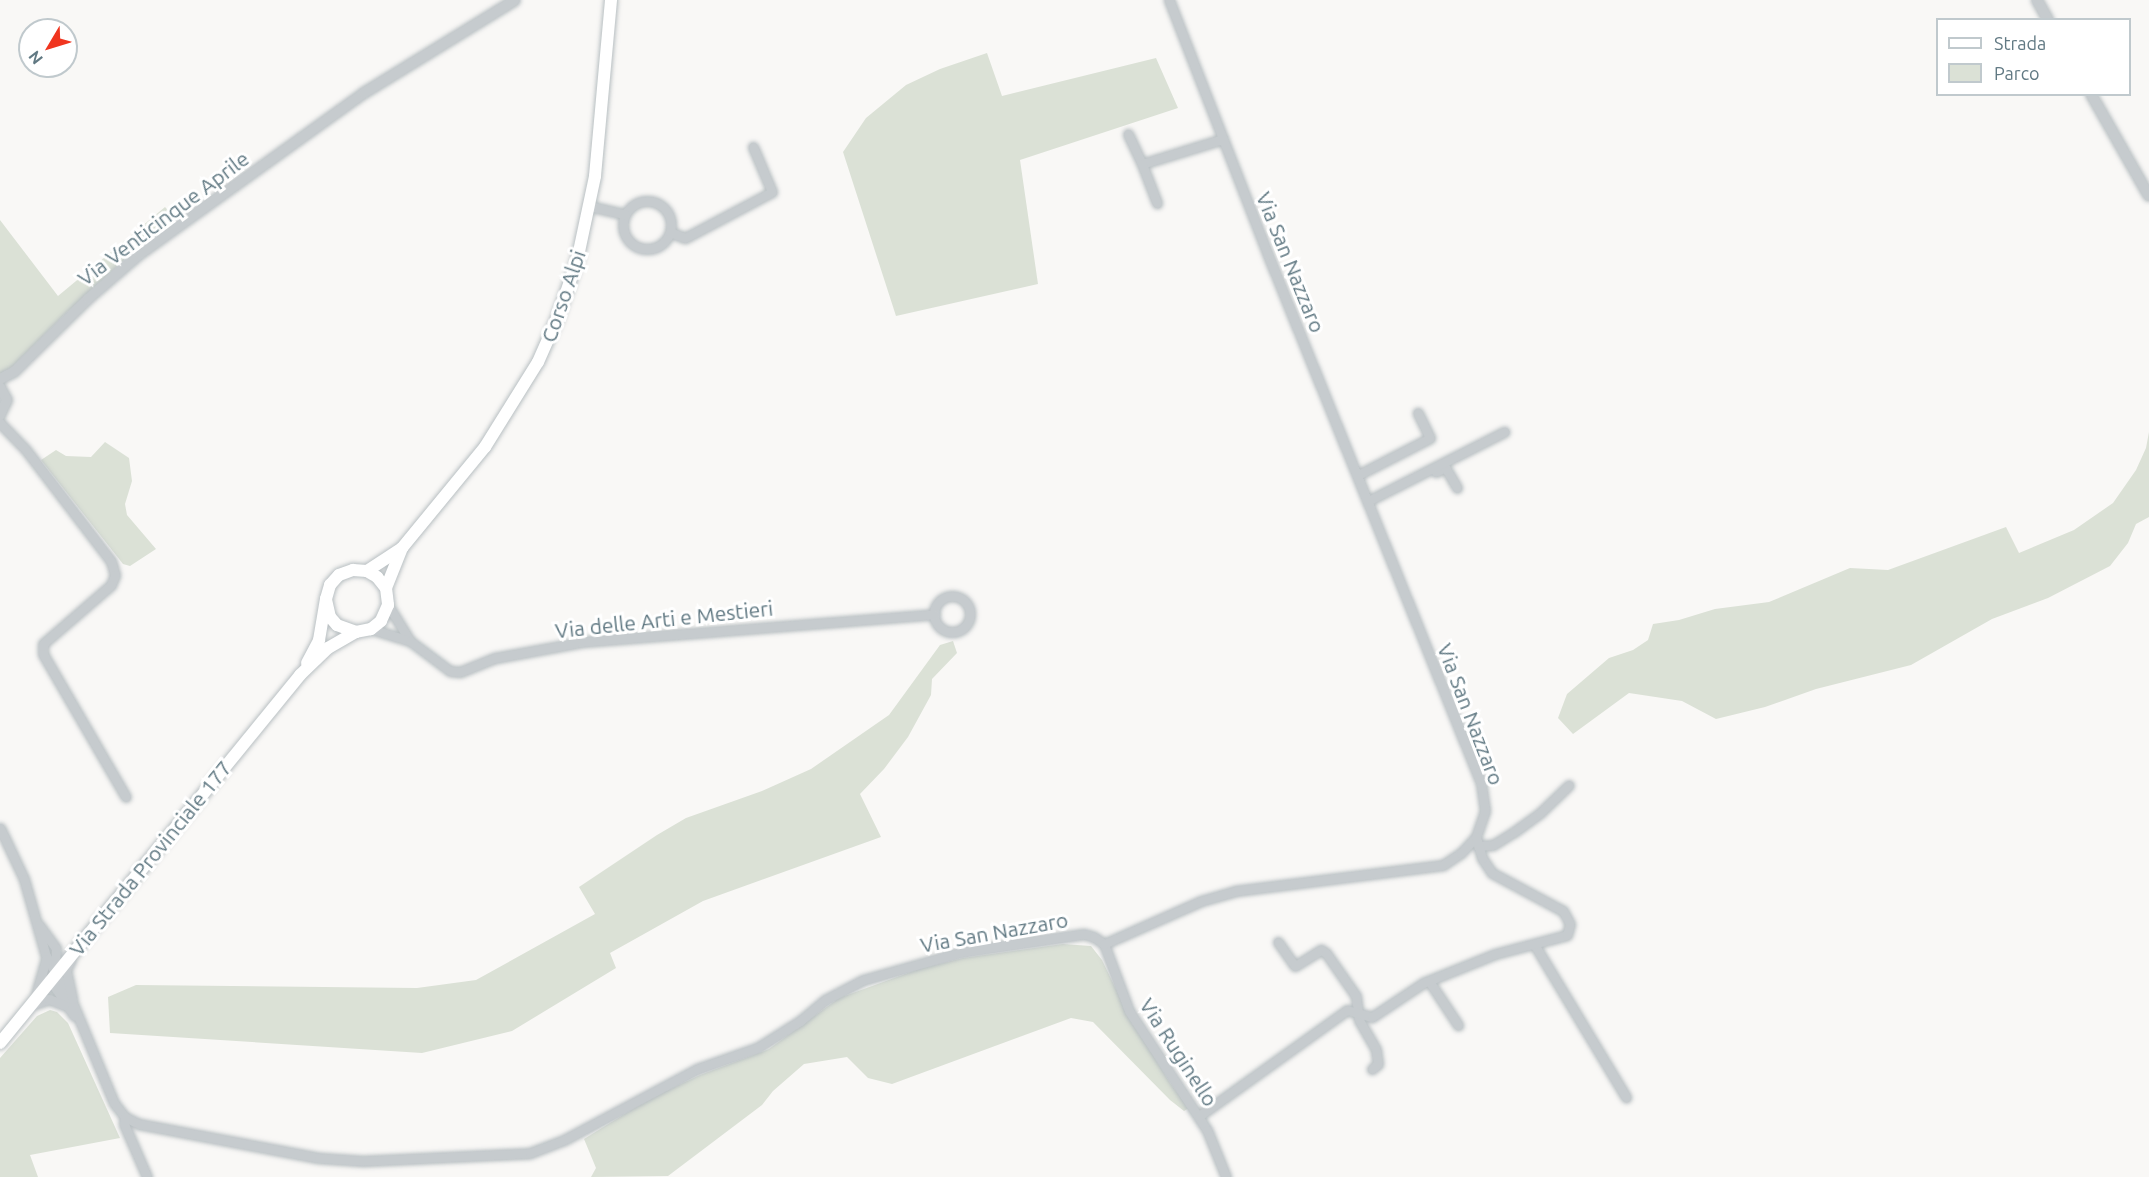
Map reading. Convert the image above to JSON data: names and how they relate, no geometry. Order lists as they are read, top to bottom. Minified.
{"streets":{"main road":["Corso Alpi","Via Strada Provinciale 177"],"street":["Via Venticinque Aprile","Via San Nazzaro","Via delle Arti e Mestieri","Via Ruginello"]},"crossings":[["Via San Nazzaro","Via Ruginello"],["Corso Alpi","Via delle Arti e Mestieri"],["Corso Alpi","Via Strada Provinciale 177"],["Via delle Arti e Mestieri","Via Strada Provinciale 177"]],"legend":["Strada","Parco"],"north":"bottom left"}
